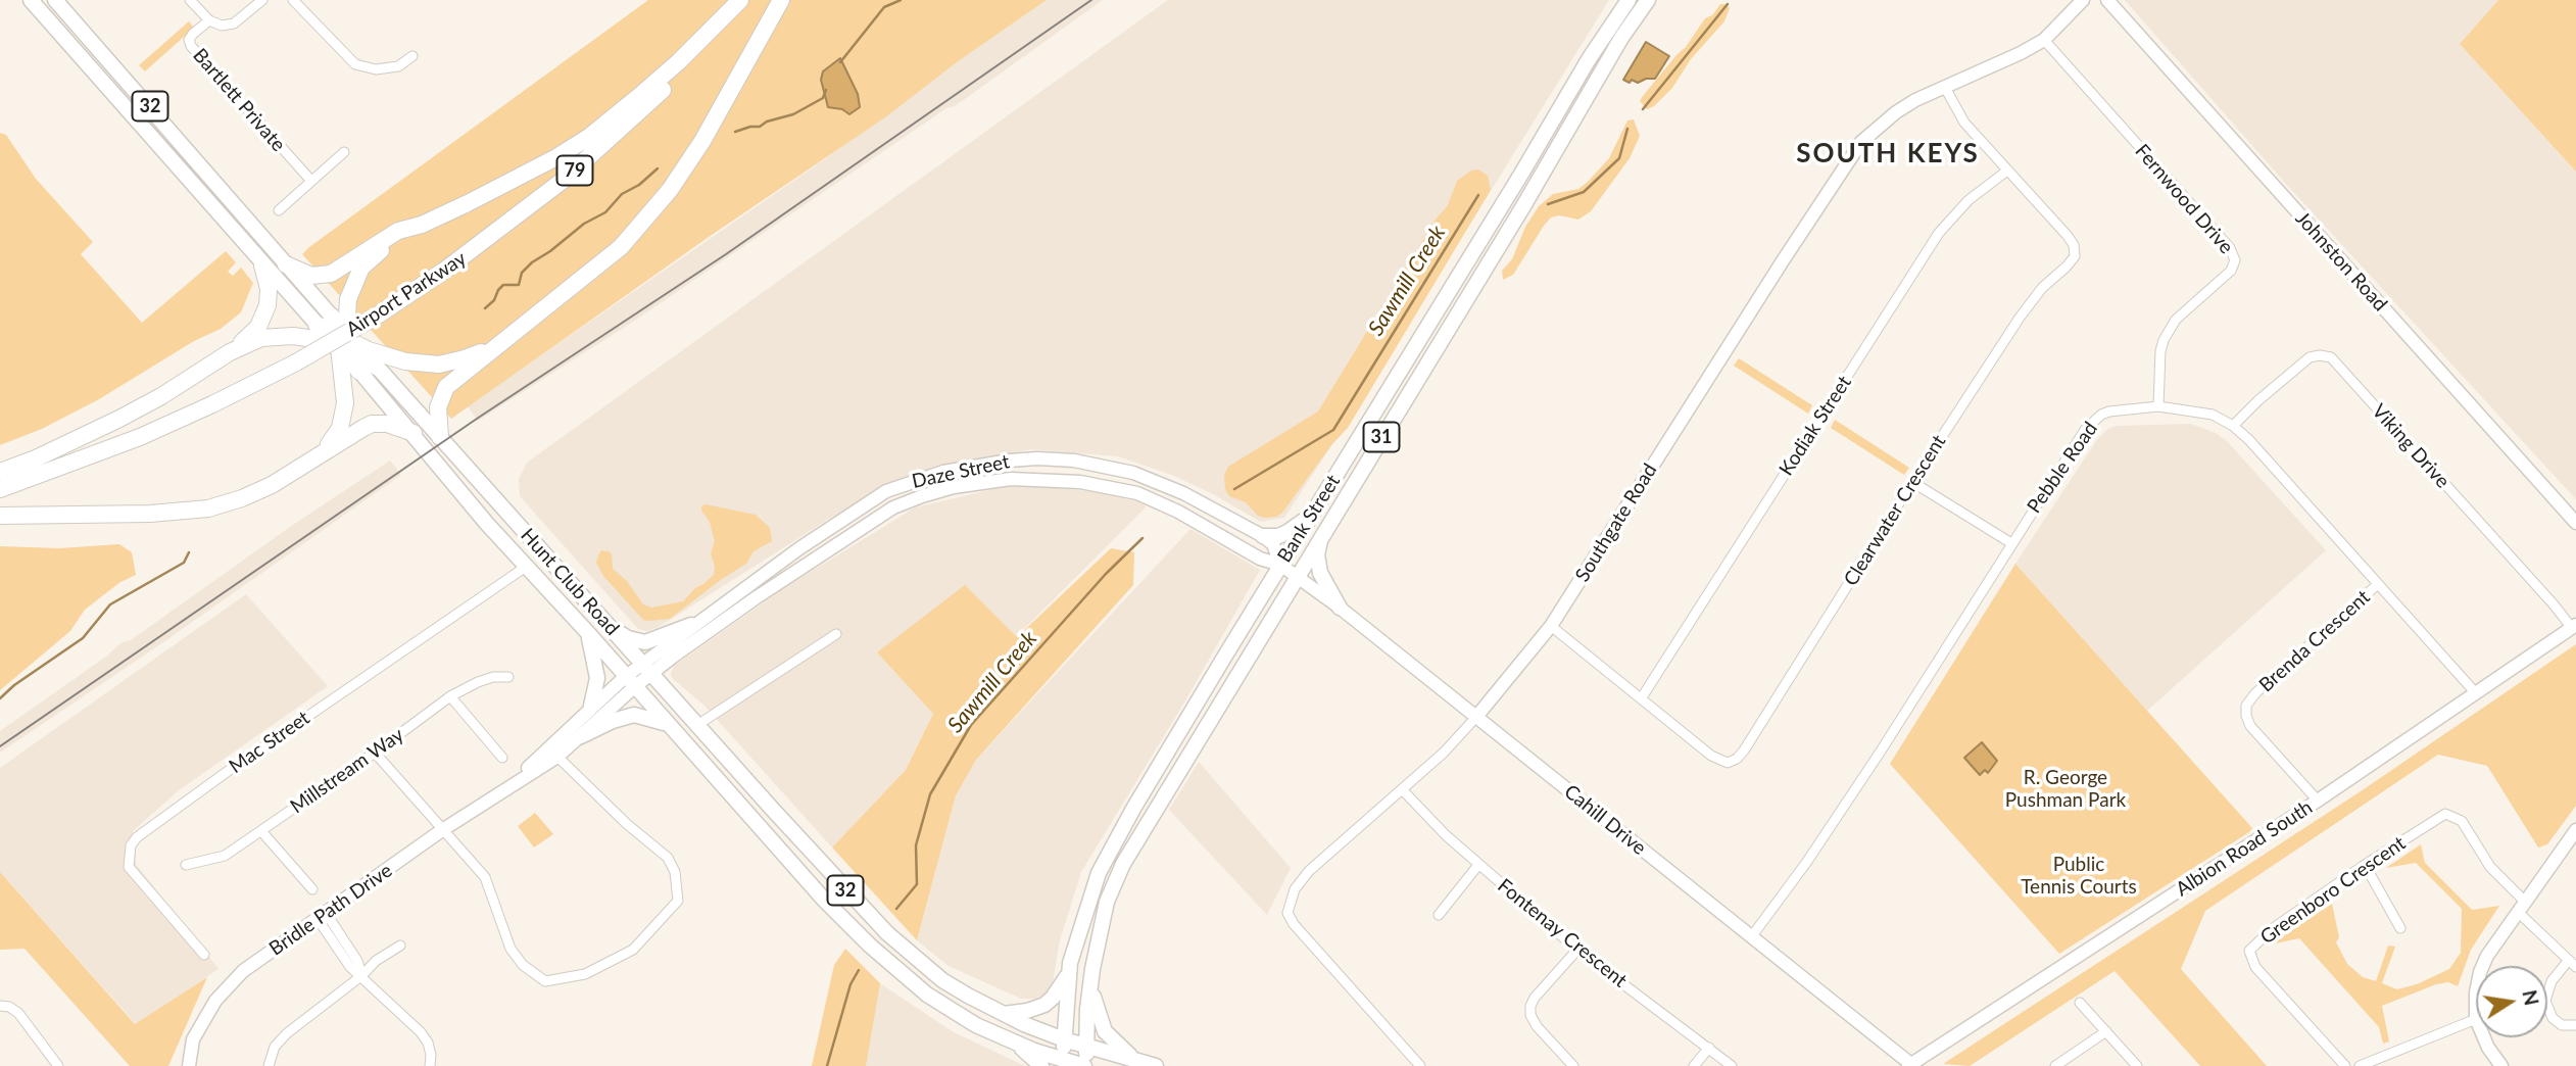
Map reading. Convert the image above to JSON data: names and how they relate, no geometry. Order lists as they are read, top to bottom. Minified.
{"streets":{"highway":["79","Airport Parkway"],"main road":["32","31","Bank Street","Hunt Club Road"],"street":["Bartlett Private","Fernwood Drive","Johnston Road","Kodiak Street","Viking Drive","Pebble Road","Daze Street","Clearwater Crescent","Southgate Road","Brenda Crescent","Mac Street","Millstream Way","Cahill Drive","Albion Road South","Greenboro Crescent","Bridle Path Drive","Fontenay Crescent"]},"crossings":[["Fernwood Drive","Pebble Road"],["Fernwood Drive","Southgate Road"],["Kodiak Street","Clearwater Crescent"],["Viking Drive","Pebble Road"],["Viking Drive","Albion Road South"],["Pebble Road","Brenda Crescent"],["Pebble Road","Cahill Drive"],["Pebble Road","Albion Road South"],["Daze Street","Bank Street"],["Daze Street","Hunt Club Road"],["Daze Street","Cahill Drive"],["Daze Street","Bridle Path Drive"],["Clearwater Crescent","Southgate Road"],["Bank Street","Hunt Club Road"],["Bank Street","Cahill Drive"],["Southgate Road","Cahill Drive"],["Southgate Road","Fontenay Crescent"],["Hunt Club Road","Mac Street"],["Hunt Club Road","Bridle Path Drive"],["Brenda Crescent","Albion Road South"],["Cahill Drive","Albion Road South"]],"districts":["SOUTH KEYS"],"water":["Sawmill Creek"],"parks":["R. George Pushman Park","Public Tennis Courts"],"north":"right"}
